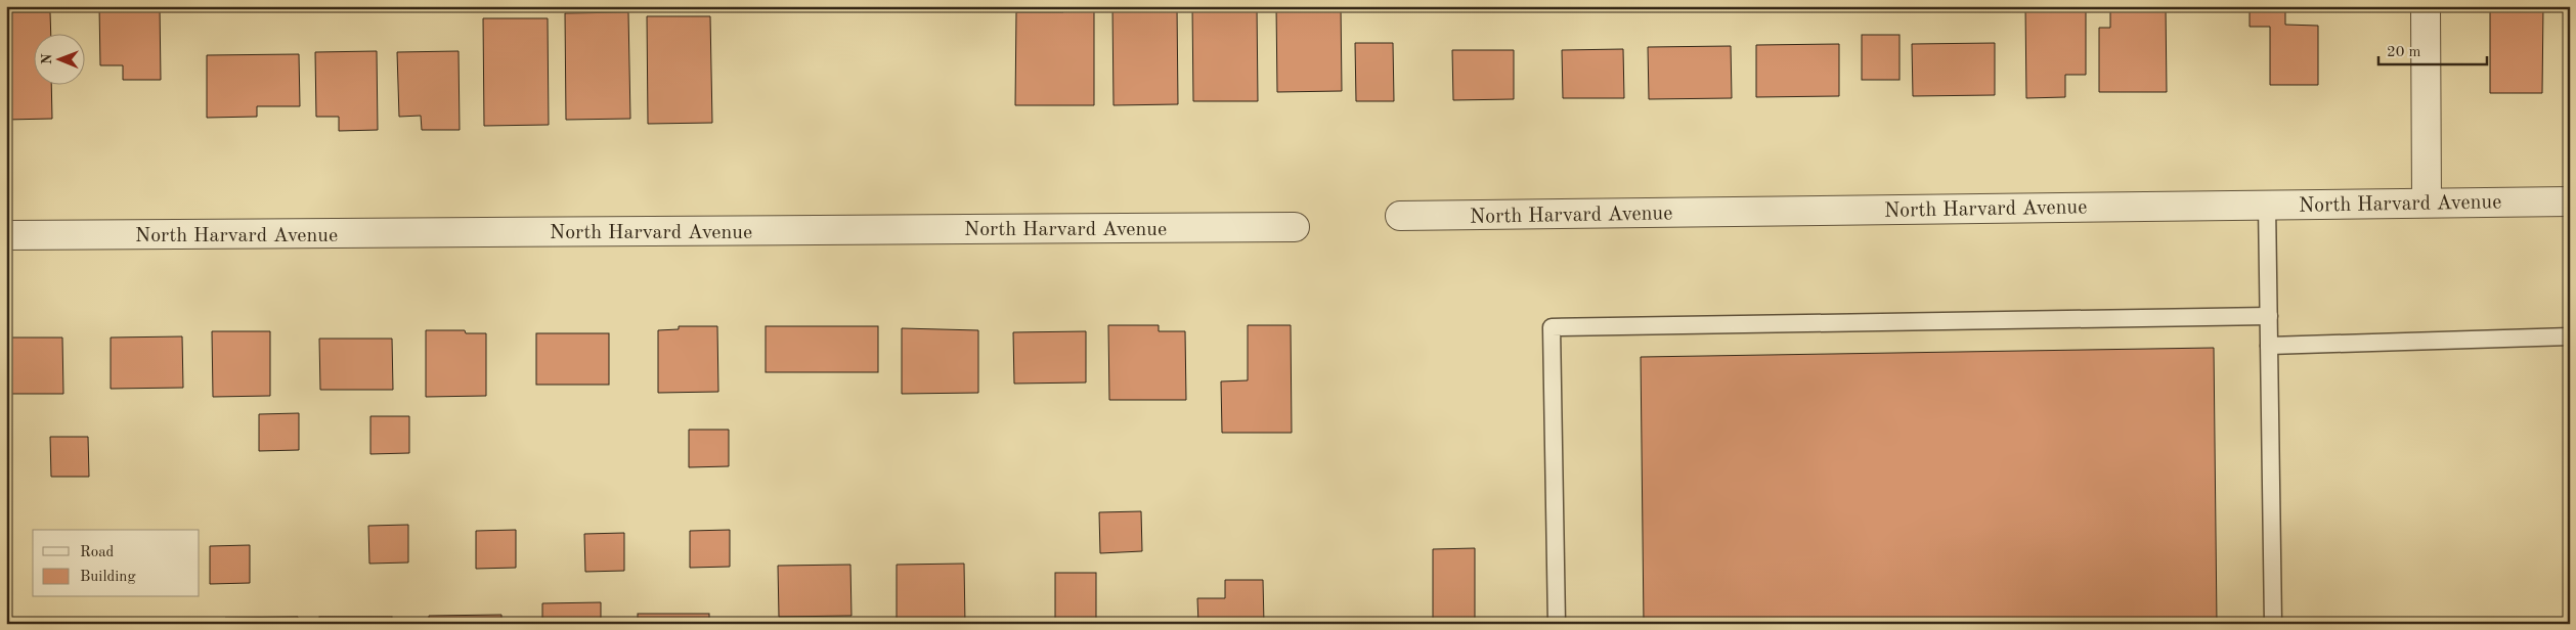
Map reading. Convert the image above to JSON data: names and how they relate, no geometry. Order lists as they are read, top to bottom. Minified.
{"streets":{"street":["North Harvard Avenue"]},"legend":["Road","Building"],"scale_bar":"20 m","north":"left"}
